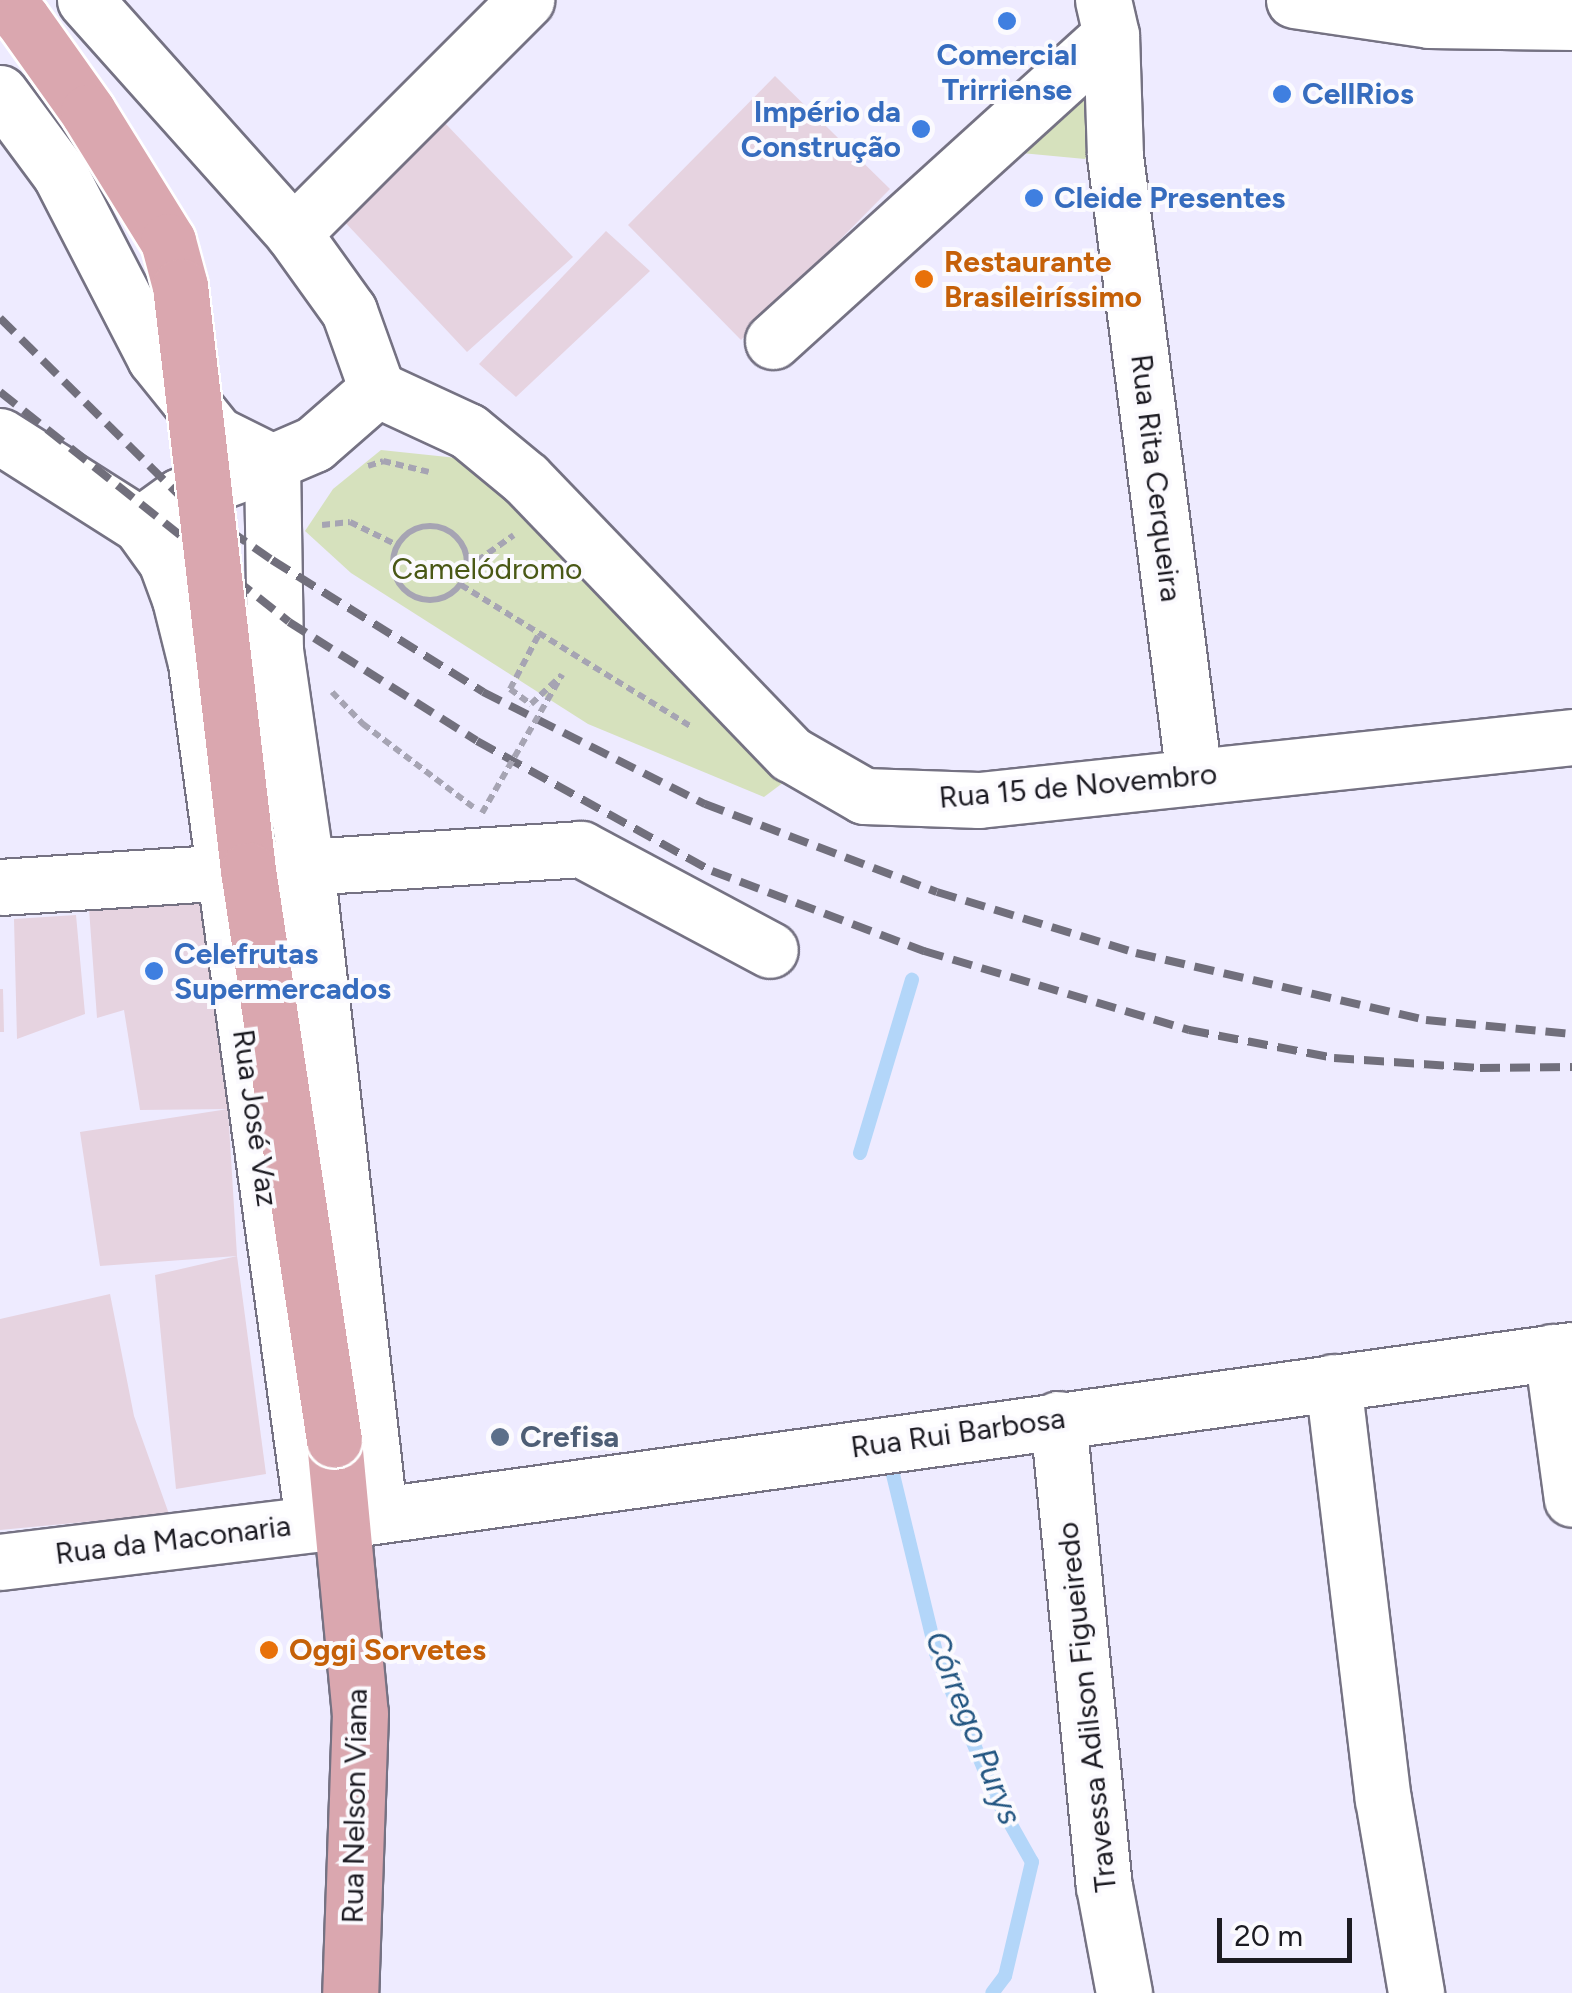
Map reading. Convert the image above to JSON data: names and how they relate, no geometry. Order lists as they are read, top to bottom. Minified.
{"streets":{"main road":["Rua Nelson Viana"],"street":["Rua Rita Cerqueira","Rua 15 de Novembro","Rua José Vaz","Rua Rui Barbosa","Rua da Maconaria","Travessa Adilson Figueiredo"]},"crossings":[["Rua Rita Cerqueira","Rua 15 de Novembro"],["Rua José Vaz","Rua Rui Barbosa"],["Rua José Vaz","Rua da Maconaria"],["Rua José Vaz","Rua Nelson Viana"],["Rua Rui Barbosa","Rua da Maconaria"],["Rua Rui Barbosa","Travessa Adilson Figueiredo"],["Rua Rui Barbosa","Rua Nelson Viana"],["Rua da Maconaria","Rua Nelson Viana"]],"water":["Córrego Purys"],"parks":["Camelódromo"],"places":["Comercial Trirriense","CellRios","Império da Construção","Cleide Presentes","Restaurante Brasileiríssimo","Celefrutas Supermercados","Crefisa","Oggi Sorvetes"],"scale_bar":"20 m"}
